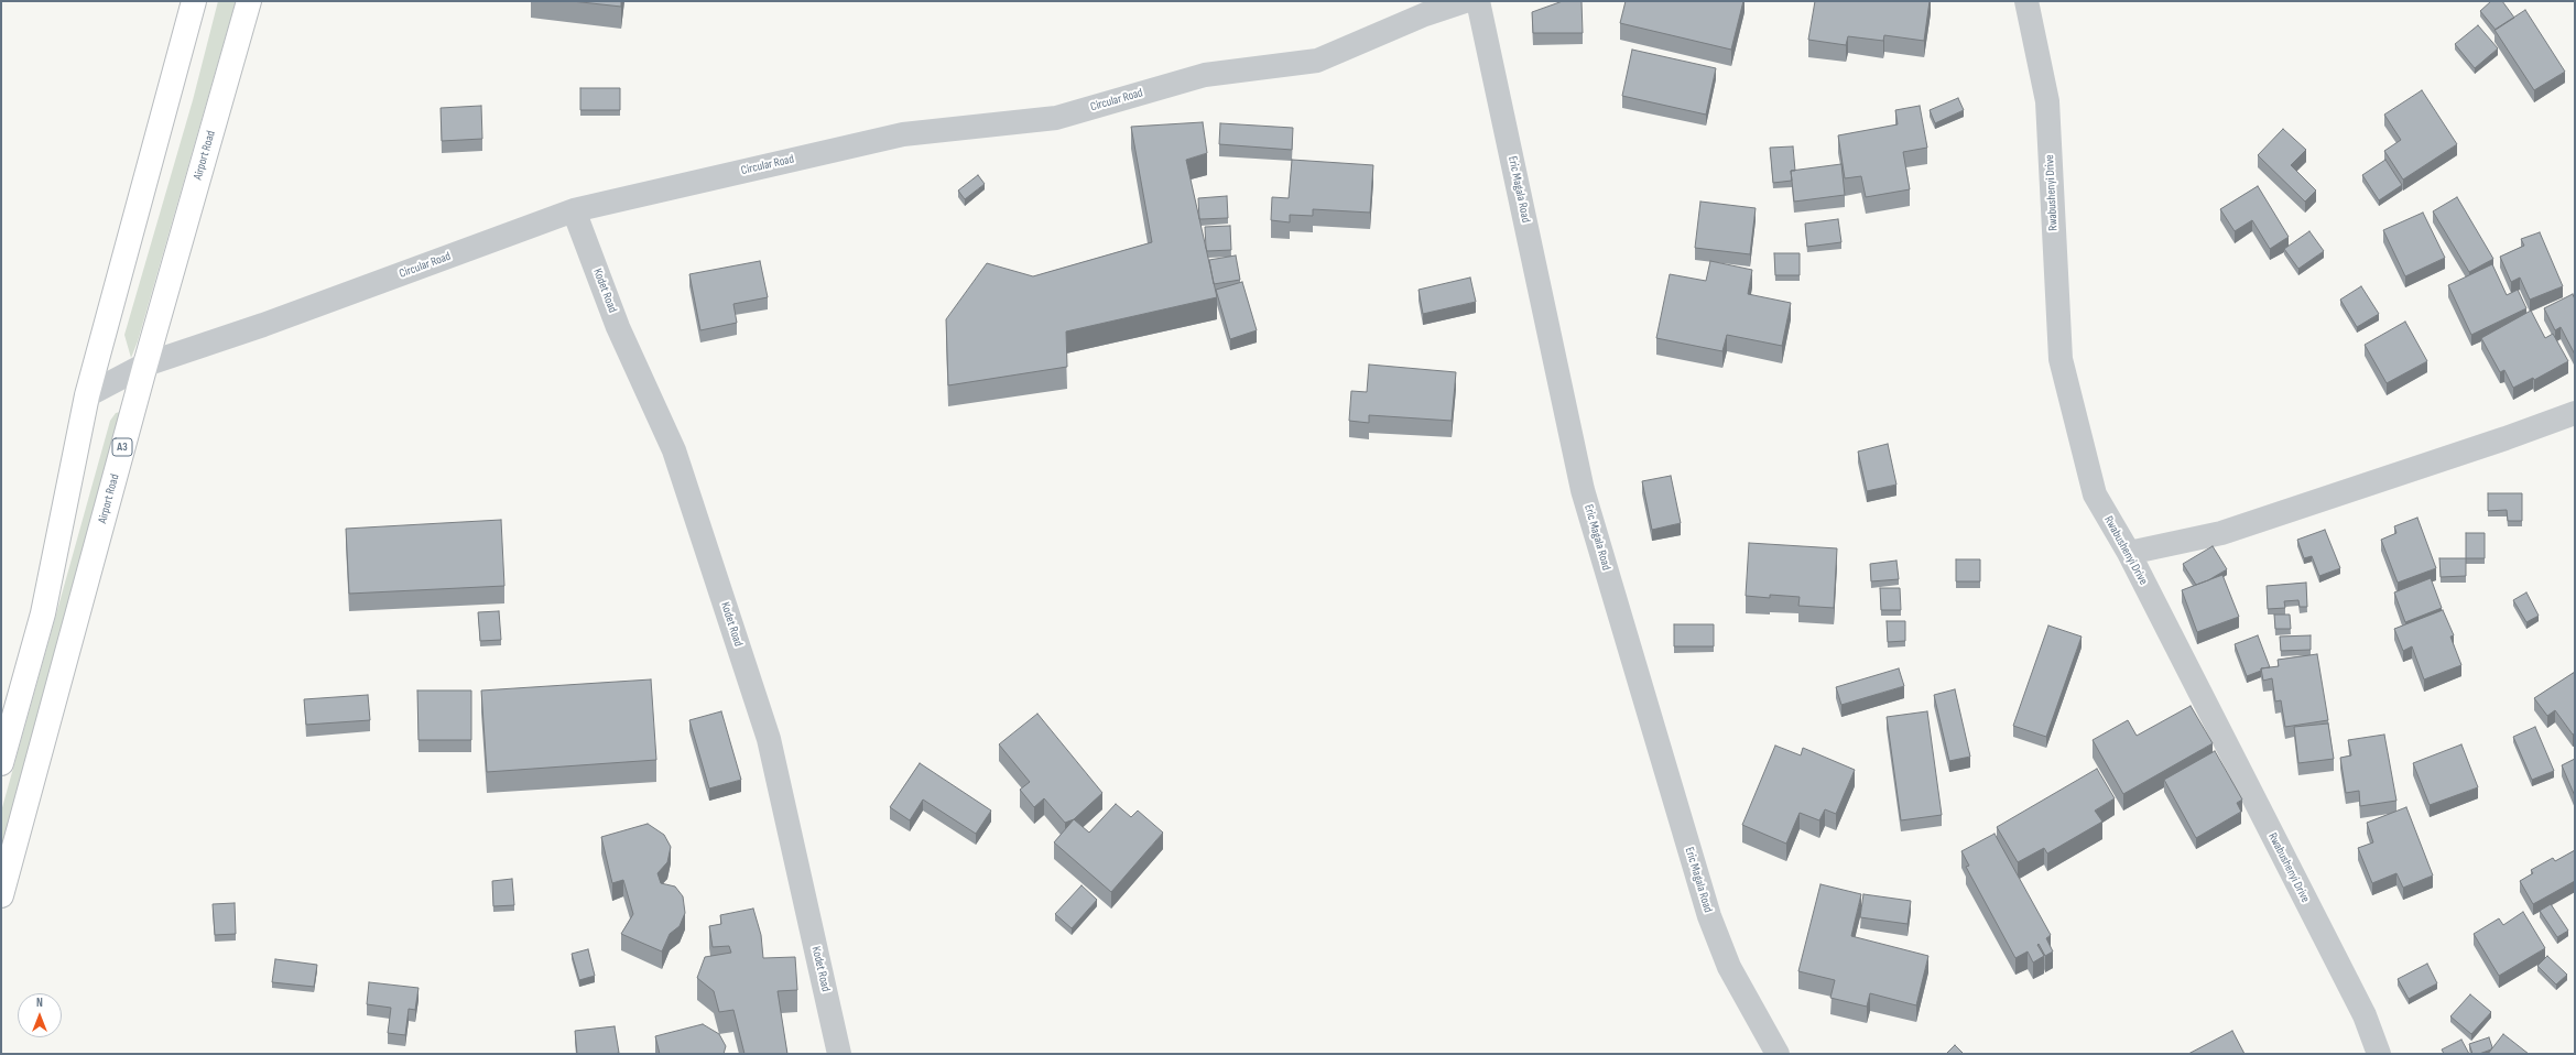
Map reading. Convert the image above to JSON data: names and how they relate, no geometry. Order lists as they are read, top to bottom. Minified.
{"streets":{"highway":["Airport Road","A3"],"street":["Circular Road","Eric Magala Road","Rwabushenyi Drive","Kodet Road"]},"crossings":[["Circular Road","Airport Road"],["Circular Road","Kodet Road"]],"north":"top"}
